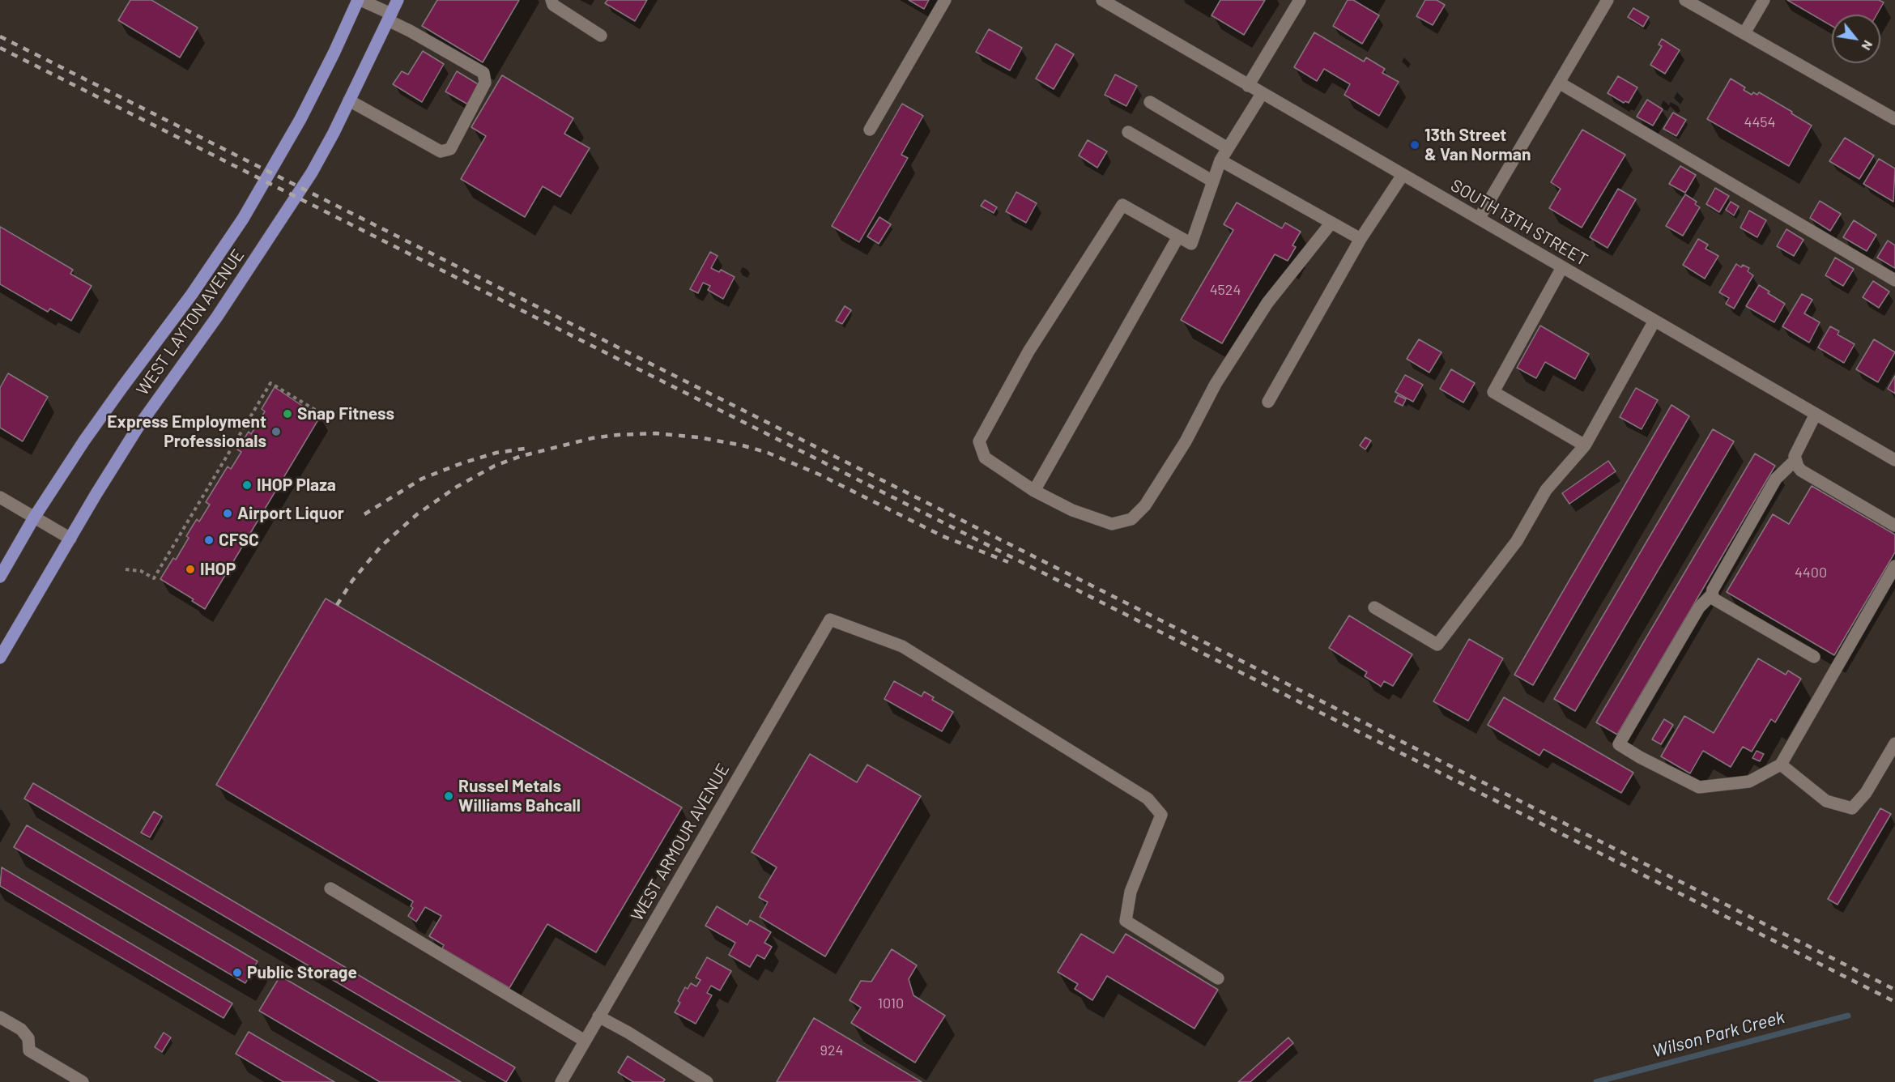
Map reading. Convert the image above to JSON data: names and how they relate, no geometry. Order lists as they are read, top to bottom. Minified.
{"streets":{"main road":["WEST LAYTON AVENUE"],"street":["SOUTH 13TH STREET","WEST ARMOUR AVENUE"]},"water":["Wilson Park Creek"],"places":["13th Street & Van Norman","Snap Fitness","Express Employment Professionals","IHOP Plaza","Airport Liquor","CFSC","IHOP","Russel Metals Williams Bahcall","Public Storage"],"house_numbers":["4454","4524","4400","1010","924"],"north":"bottom right"}
